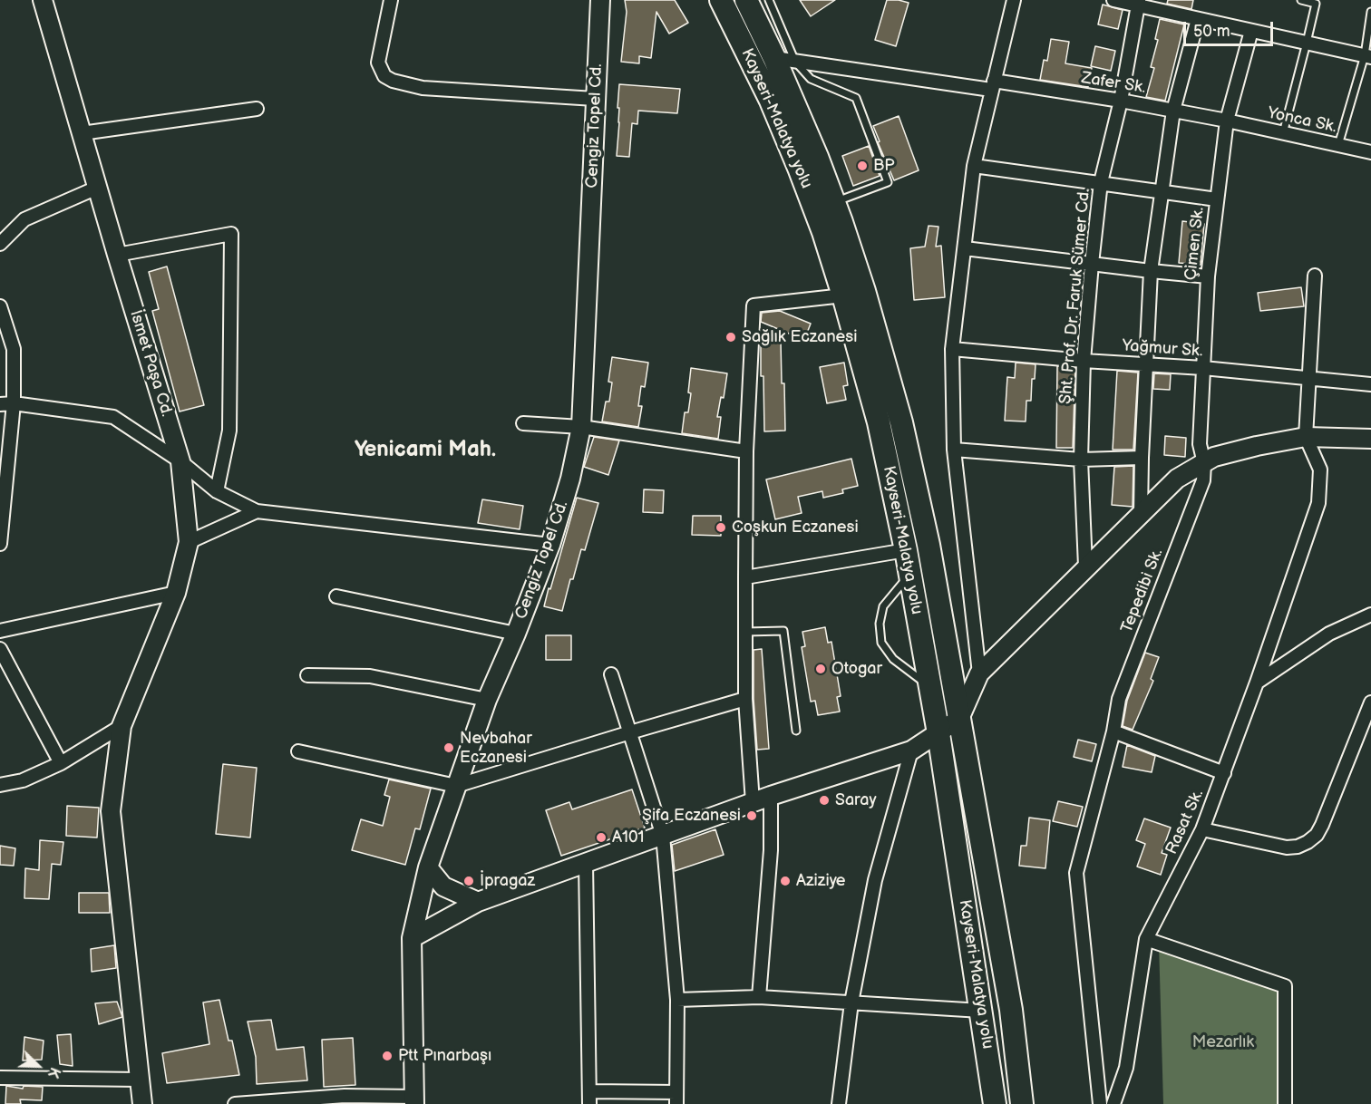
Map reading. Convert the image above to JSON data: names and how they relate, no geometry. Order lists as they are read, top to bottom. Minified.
{"streets":{"highway":["Kayseri-Malatya yolu"],"street":["Zafer Sk.","Yonca Sk.","Cengiz Topel Cd.","Çimen Sk.","Şht. Prof. Dr. Faruk Sümer Cd.","Yağmur Sk.","İsmet Paşa Cd.","Tepedibi Sk.","Rasat Sk."]},"crossings":[["Zafer Sk.","Kayseri-Malatya yolu"],["Zafer Sk.","Yonca Sk."],["Zafer Sk.","Çimen Sk."],["Zafer Sk.","Şht. Prof. Dr. Faruk Sümer Cd."],["Yonca Sk.","Çimen Sk."],["Çimen Sk.","Yağmur Sk."],["Çimen Sk.","Tepedibi Sk."],["Şht. Prof. Dr. Faruk Sümer Cd.","Yağmur Sk."]],"districts":["Yenicami Mah."],"parks":["Mezarlık"],"places":["BP","Sağlık Eczanesi","Coşkun Eczanesi","Otogar","Nevbahar Eczanesi","Saray","Şifa Eczanesi","A101","İpragaz","Aziziye","Ptt Pınarbaşı"],"scale_bar":"50 m","north":"bottom right"}
